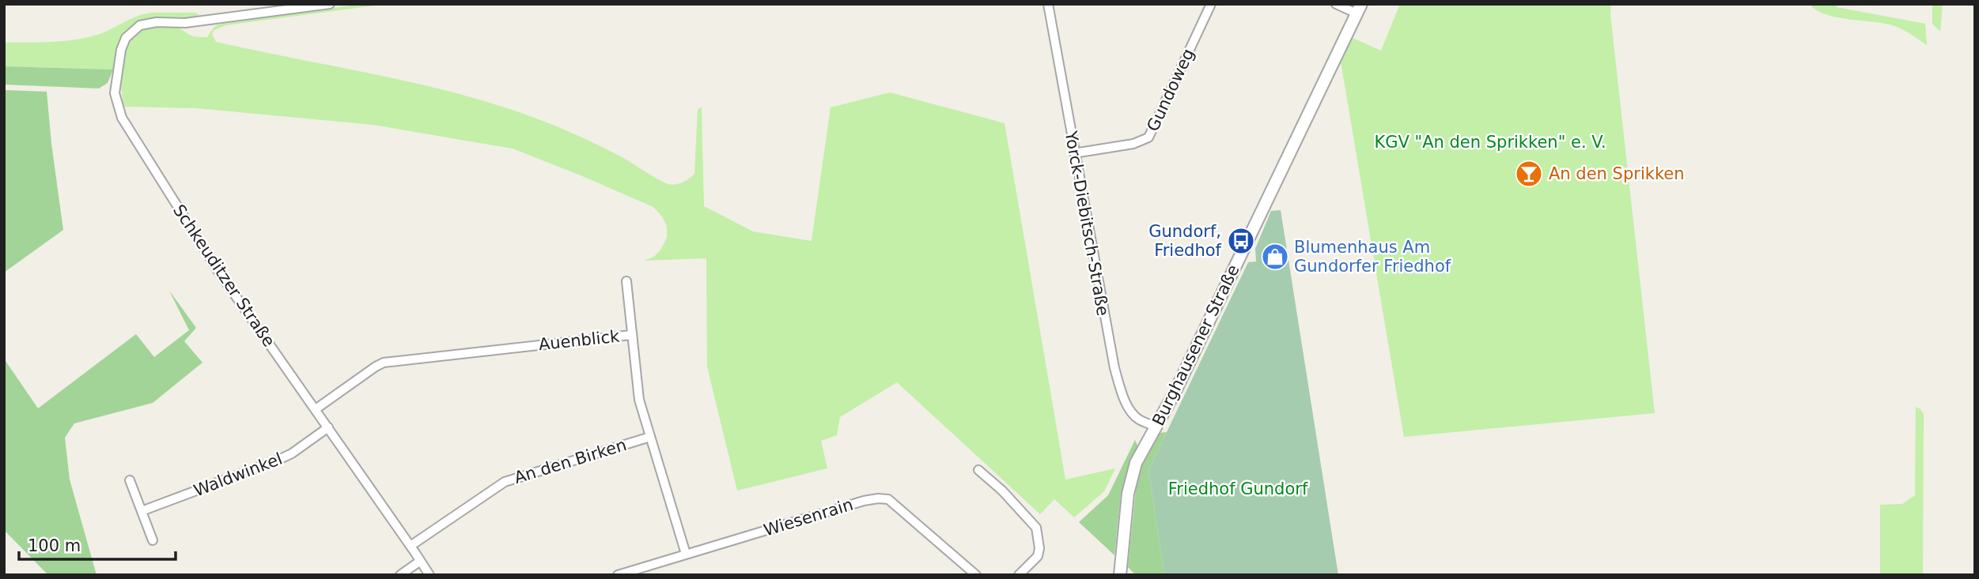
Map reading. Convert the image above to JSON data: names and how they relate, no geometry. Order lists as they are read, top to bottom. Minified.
{"streets":{"street":["Gundoweg","Yorck-Diebitsch-Straße","Schkeuditzer Straße","Auenblick","Burghausener Straße","An den Birken","Waldwinkel","Wiesenrain"]},"crossings":[["Gundoweg","Yorck-Diebitsch-Straße"],["Yorck-Diebitsch-Straße","Burghausener Straße"],["Schkeuditzer Straße","Auenblick"],["Schkeuditzer Straße","An den Birken"],["Schkeuditzer Straße","Waldwinkel"],["Auenblick","An den Birken"],["Auenblick","Wiesenrain"]],"parks":["KGV \"An den Sprikken\" e. V.","Friedhof Gundorf"],"places":{"bar":["An den Sprikken"],"bus stop":["Gundorf, Friedhof"],"shop":["Blumenhaus Am Gundorfer Friedhof"]},"scale_bar":"100 m"}
